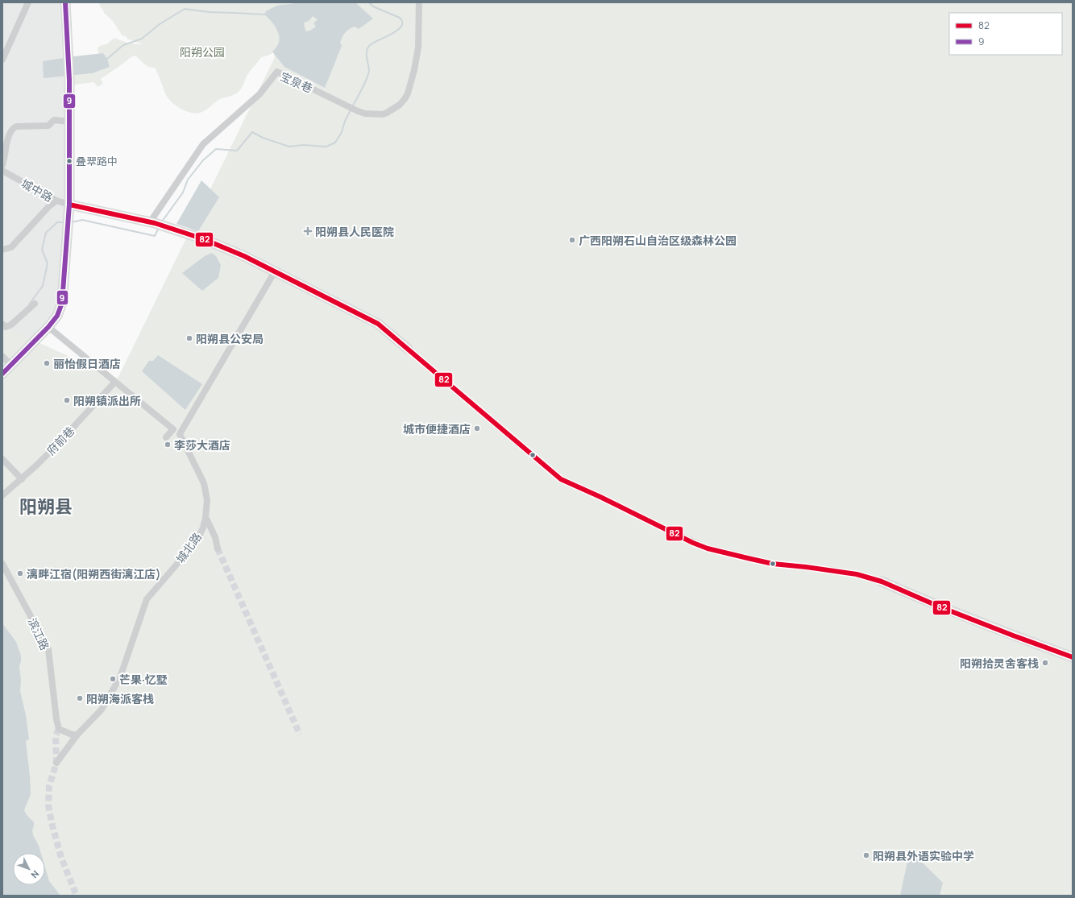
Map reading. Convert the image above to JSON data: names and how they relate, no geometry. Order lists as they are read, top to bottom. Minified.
{"streets":{"street":["宝泉巷","城中路","府前巷","城北路","滨江路"]},"crossings":[["宝泉巷","城中路"],["城北路","滨江路"]],"districts":["阳朔县"],"parks":["阳朔公园"],"places":{"other":["叠翠路中","广西阳朔石山自治区级森林公园","阳朔县公安局","丽怡假日酒店","阳朔镇派出所","城市便捷酒店","李莎大酒店","漓畔江宿(阳朔西街漓江店)","阳朔拾灵舍客栈","芒果·忆墅","阳朔海派客栈","阳朔县外语实验中学"],"health":["阳朔县人民医院"]},"lines":["transit line 9","transit line 82"],"legend":["82","9"],"north":"bottom right"}
